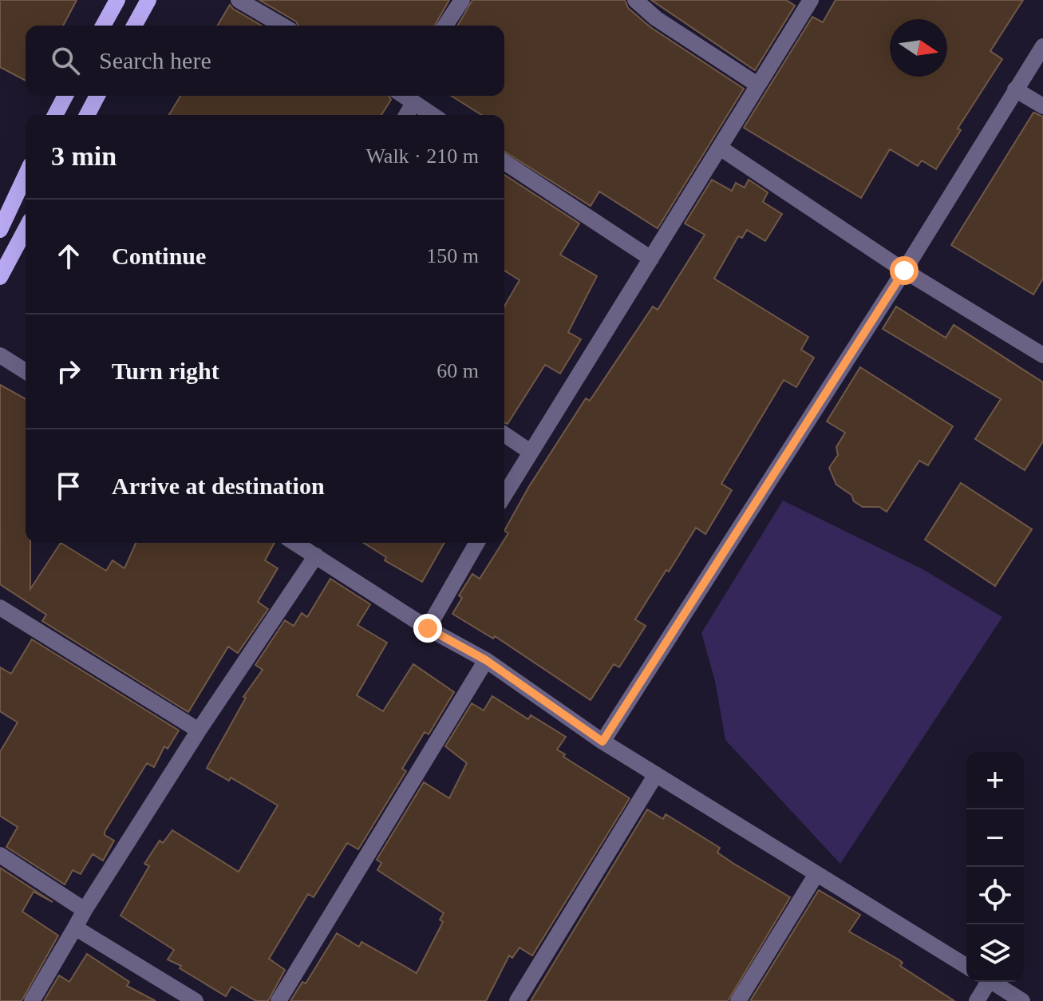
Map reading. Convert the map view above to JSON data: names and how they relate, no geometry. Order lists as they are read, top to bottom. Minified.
{"north":"right","page":{"search":"Search here","heading":["3 min","Walk · 210 m"],"list":[["Continue","150 m"],["Turn right","60 m"],"Arrive at destination"],"map_buttons":["+","−"]}}
